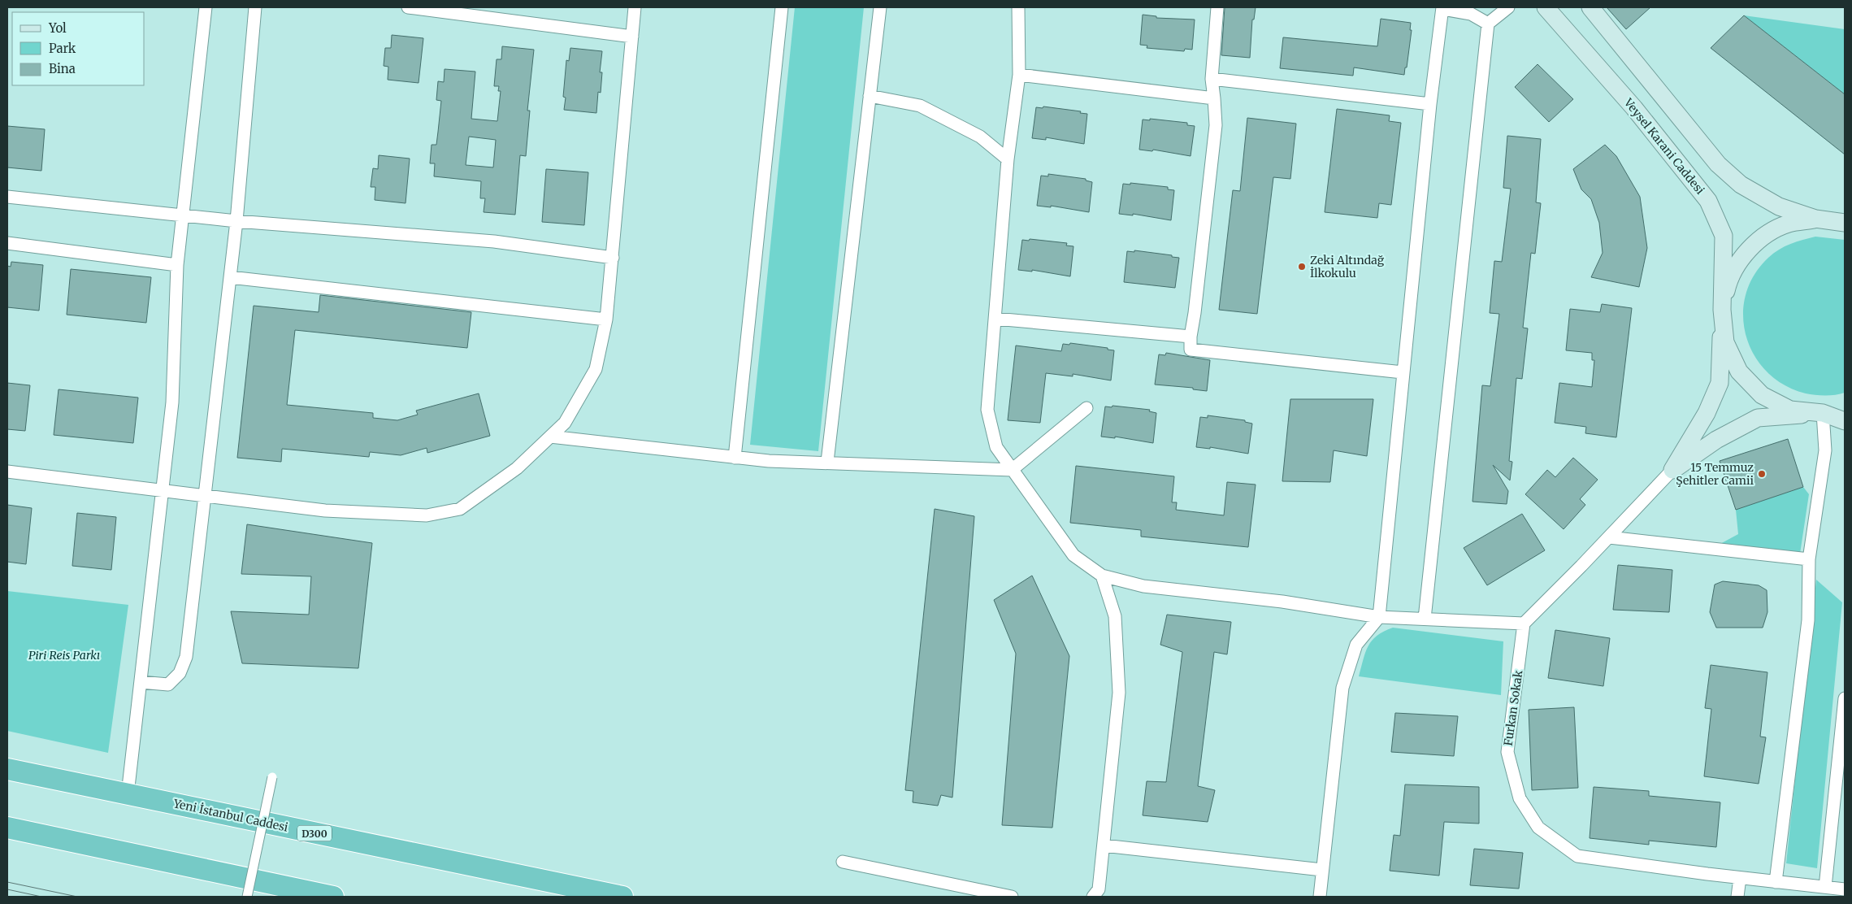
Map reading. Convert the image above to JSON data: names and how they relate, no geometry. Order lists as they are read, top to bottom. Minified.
{"streets":{"highway":["Yeni İstanbul Caddesi","D300"],"main road":["Veysel Karani Caddesi"],"street":["Furkan Sokak"]},"parks":["Piri Reis Parkı"],"places":["Zeki Altındağ İlkokulu","15 Temmuz Şehitler Camii"],"legend":["Yol","Park","Bina"]}
